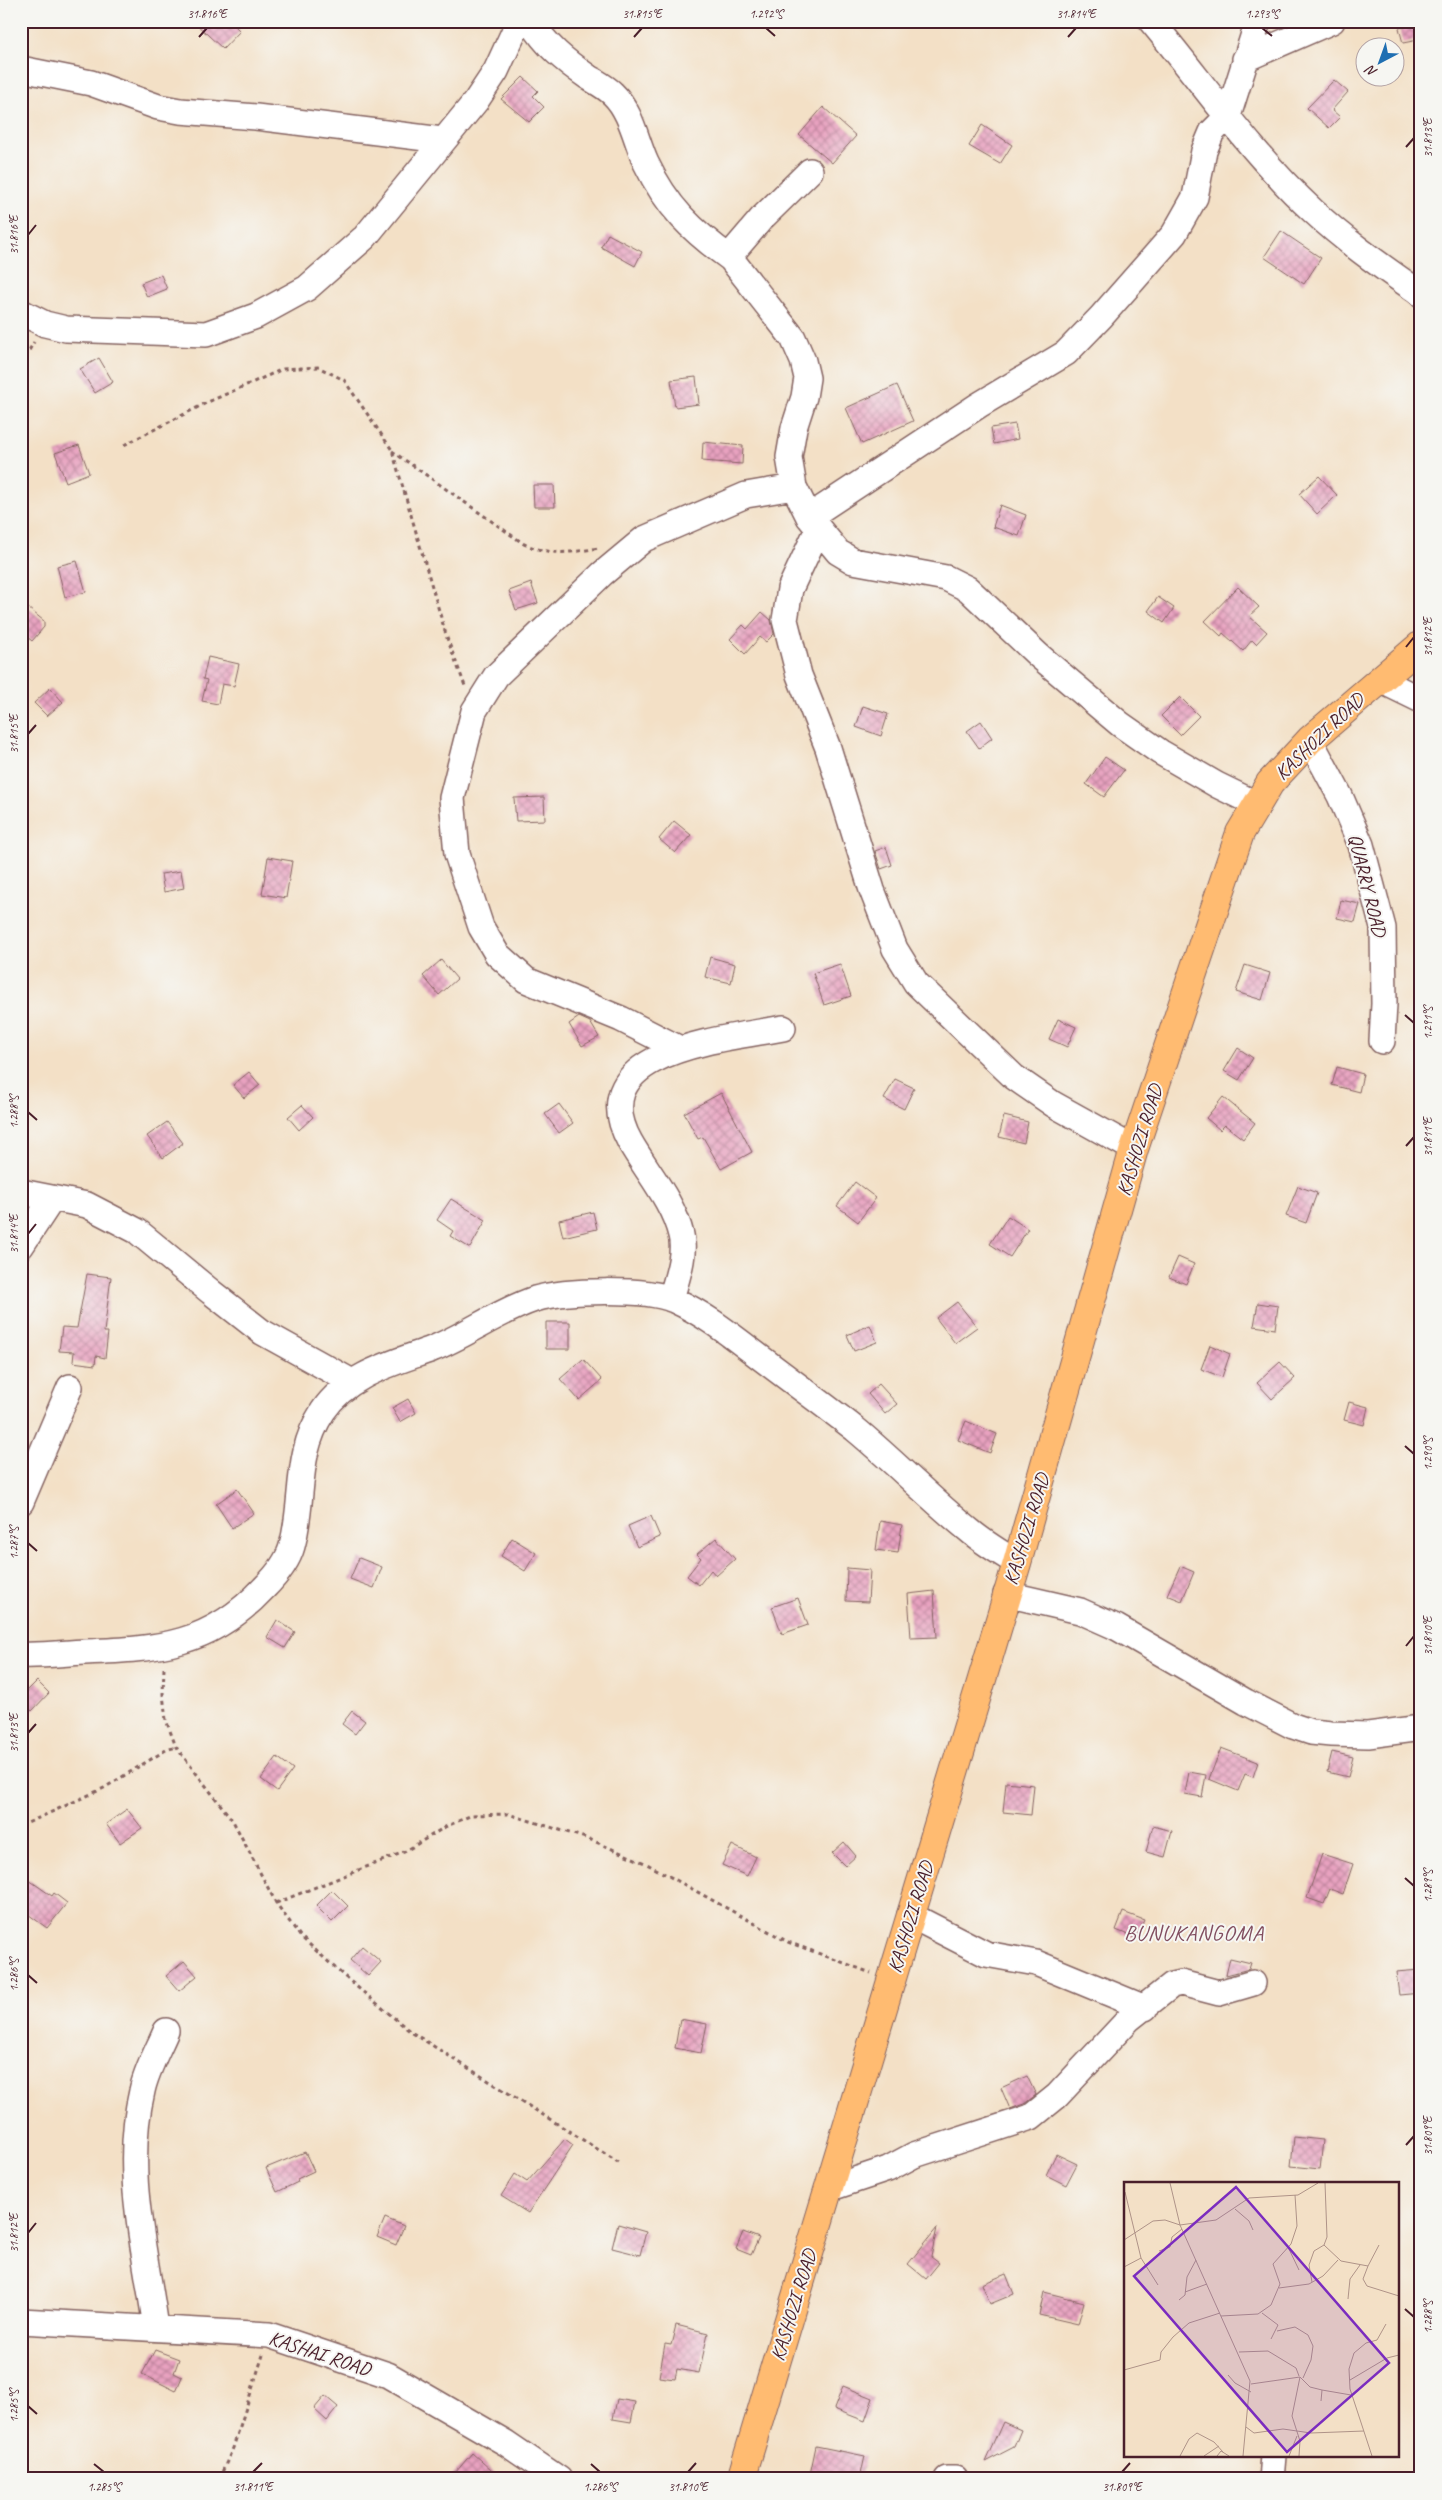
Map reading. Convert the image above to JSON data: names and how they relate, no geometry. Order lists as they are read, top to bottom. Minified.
{"streets":{"main road":["KASHOZI ROAD"],"street":["QUARRY ROAD","KASHAI ROAD"]},"crossings":[["KASHOZI ROAD","QUARRY ROAD"]],"districts":["BUNUKANGOMA"],"north":"bottom left","coordinates":["31.816°E","31.815°E","1.292°S","31.814°E","1.293°S","31.813°E","31.812°E","1.291°S","1.288°S","31.811°E","1.290°S","1.287°S","31.810°E","1.289°S","1.286°S","31.809°E","1.285°S"]}
